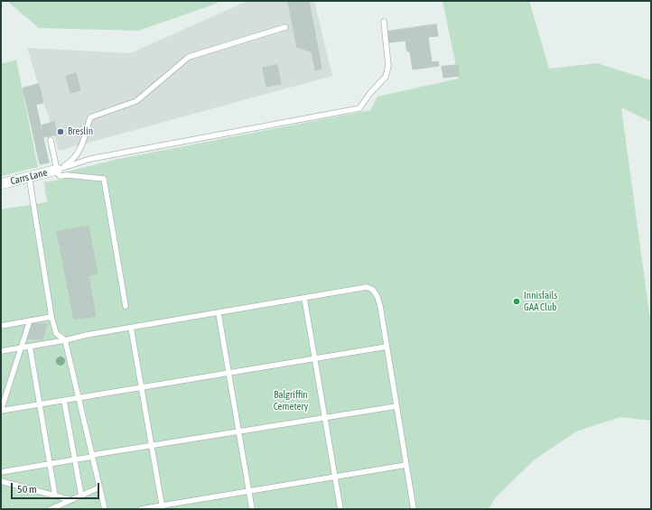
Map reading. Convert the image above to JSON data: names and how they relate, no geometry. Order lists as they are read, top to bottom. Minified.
{"streets":{"street":["Carrs Lane"]},"parks":["Balgriffin Cemetery"],"places":["Breslin","Innisfails GAA Club"],"scale_bar":"50 m"}
